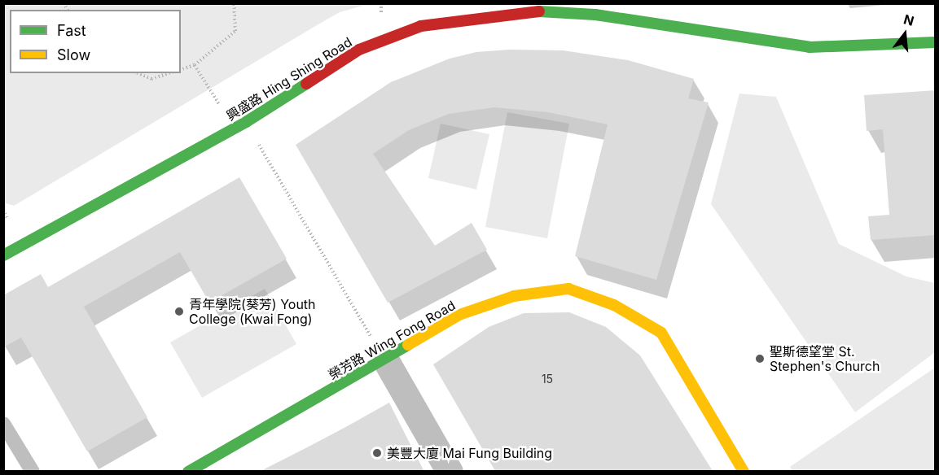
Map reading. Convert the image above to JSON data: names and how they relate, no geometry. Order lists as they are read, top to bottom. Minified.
{"streets":{"street":["興盛路 Hing Shing Road","榮芳路 Wing Fong Road"]},"places":["青年學院(葵芳) Youth College (Kwai Fong)","聖斯德望堂 St. Stephen's Church","美豐大廈 Mai Fung Building"],"house_numbers":["15"],"legend":["Fast","Slow"],"north":"top"}
